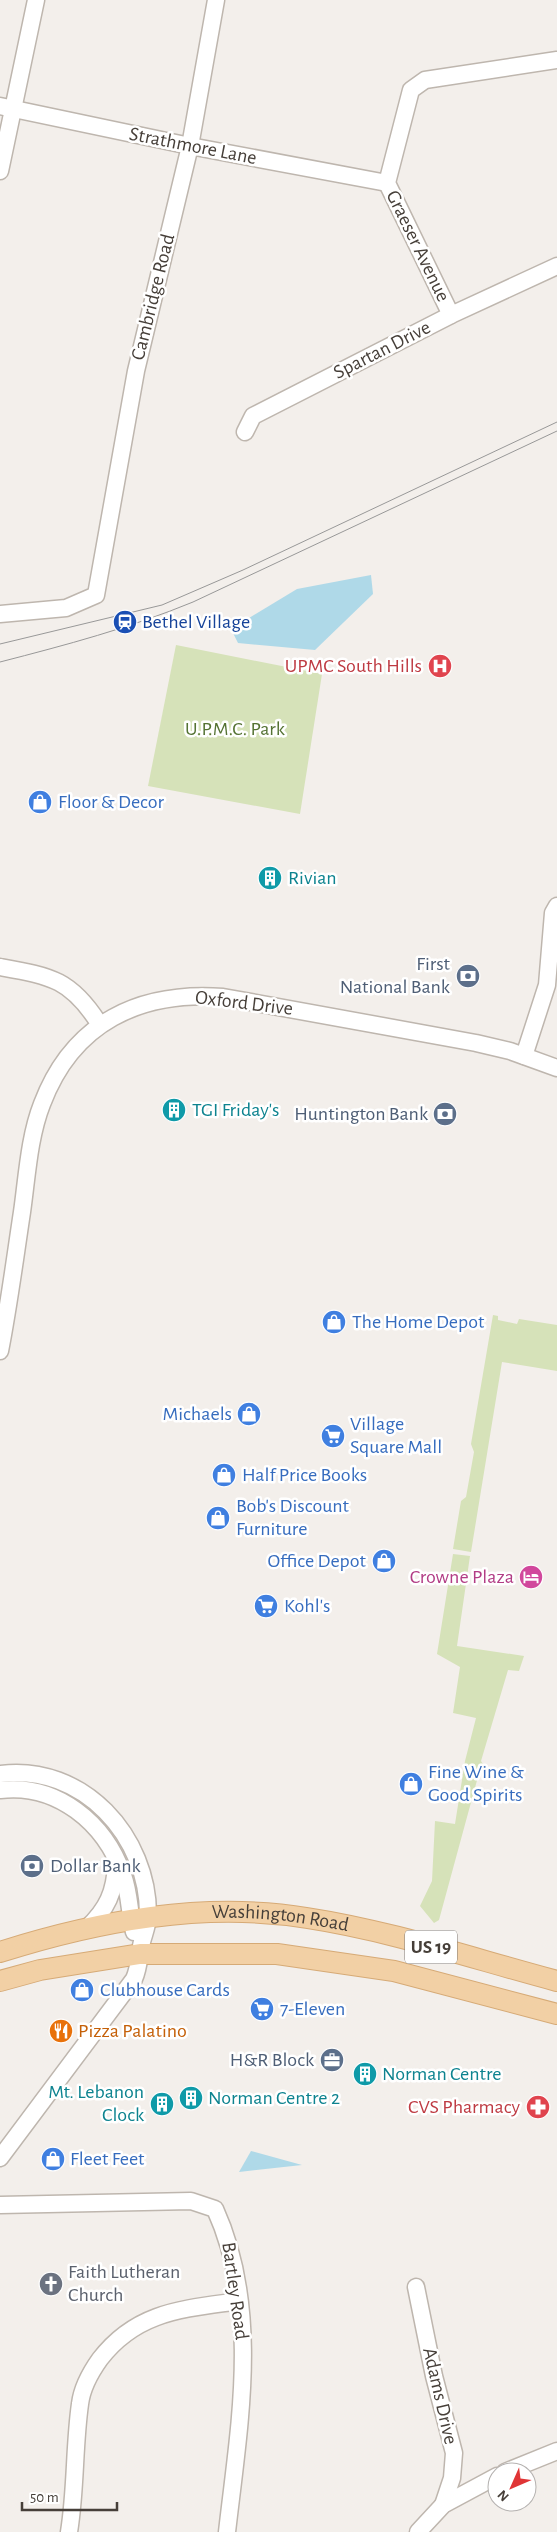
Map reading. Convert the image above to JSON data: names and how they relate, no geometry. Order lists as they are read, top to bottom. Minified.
{"streets":{"main road":["Washington Road","US 19"],"street":["Strathmore Lane","Graeser Avenue","Cambridge Road","Spartan Drive","Oxford Drive","Bartley Road","Adams Drive"]},"crossings":[["Strathmore Lane","Graeser Avenue"],["Strathmore Lane","Cambridge Road"],["Graeser Avenue","Spartan Drive"]],"parks":["U.P.M.C. Park"],"places":{"station":["Bethel Village"],"hospital":["UPMC South Hills"],"shop":["Floor & Decor","The Home Depot","Michaels","Half Price Books","Bob's Discount Furniture","Office Depot","Fine Wine & Good Spirits","Clubhouse Cards","Fleet Feet"],"building":["Rivian","TGI Friday's","Norman Centre","Norman Centre 2","Mt. Lebanon Clock"],"bank":["First National Bank","Huntington Bank","Dollar Bank"],"supermarket":["Village Square Mall","Kohl's","7-Eleven"],"hotel":["Crowne Plaza"],"restaurant":["Pizza Palatino"],"office":["H&R Block"],"pharmacy":["CVS Pharmacy"],"church":["Faith Lutheran Church"]},"scale_bar":"50 m","north":"bottom left"}
